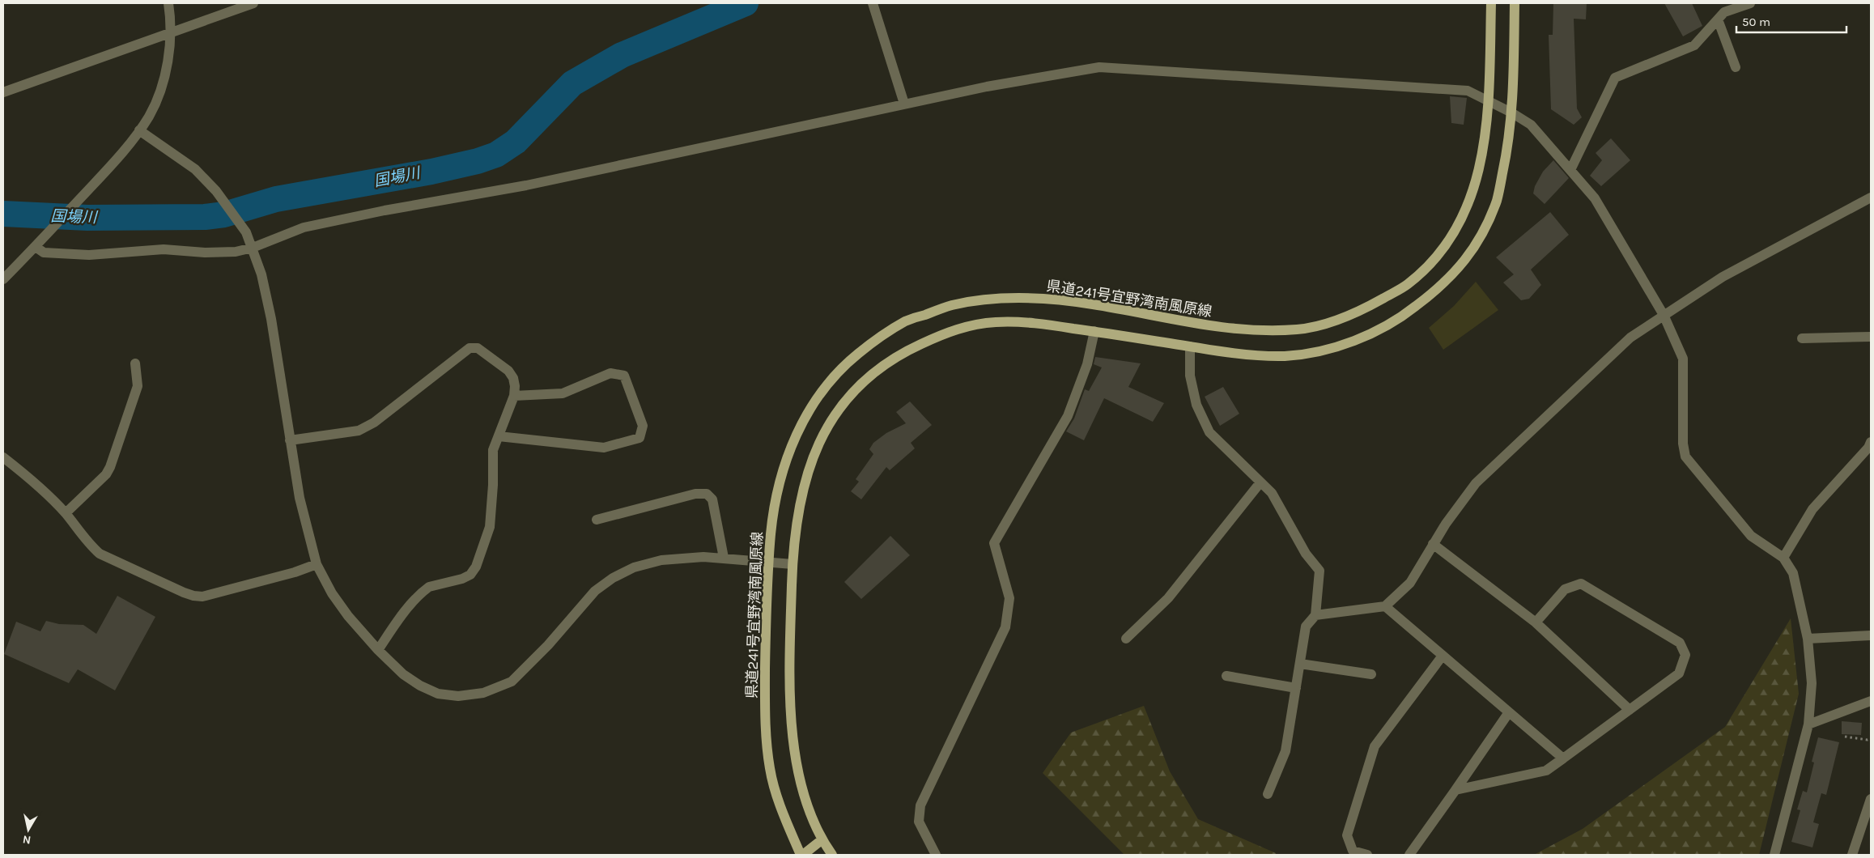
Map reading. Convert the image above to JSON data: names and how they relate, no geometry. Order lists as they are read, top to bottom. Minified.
{"streets":{"main road":["県道241号宜野湾南風原線"]},"water":["国場川"],"scale_bar":"50 m","north":"bottom"}
